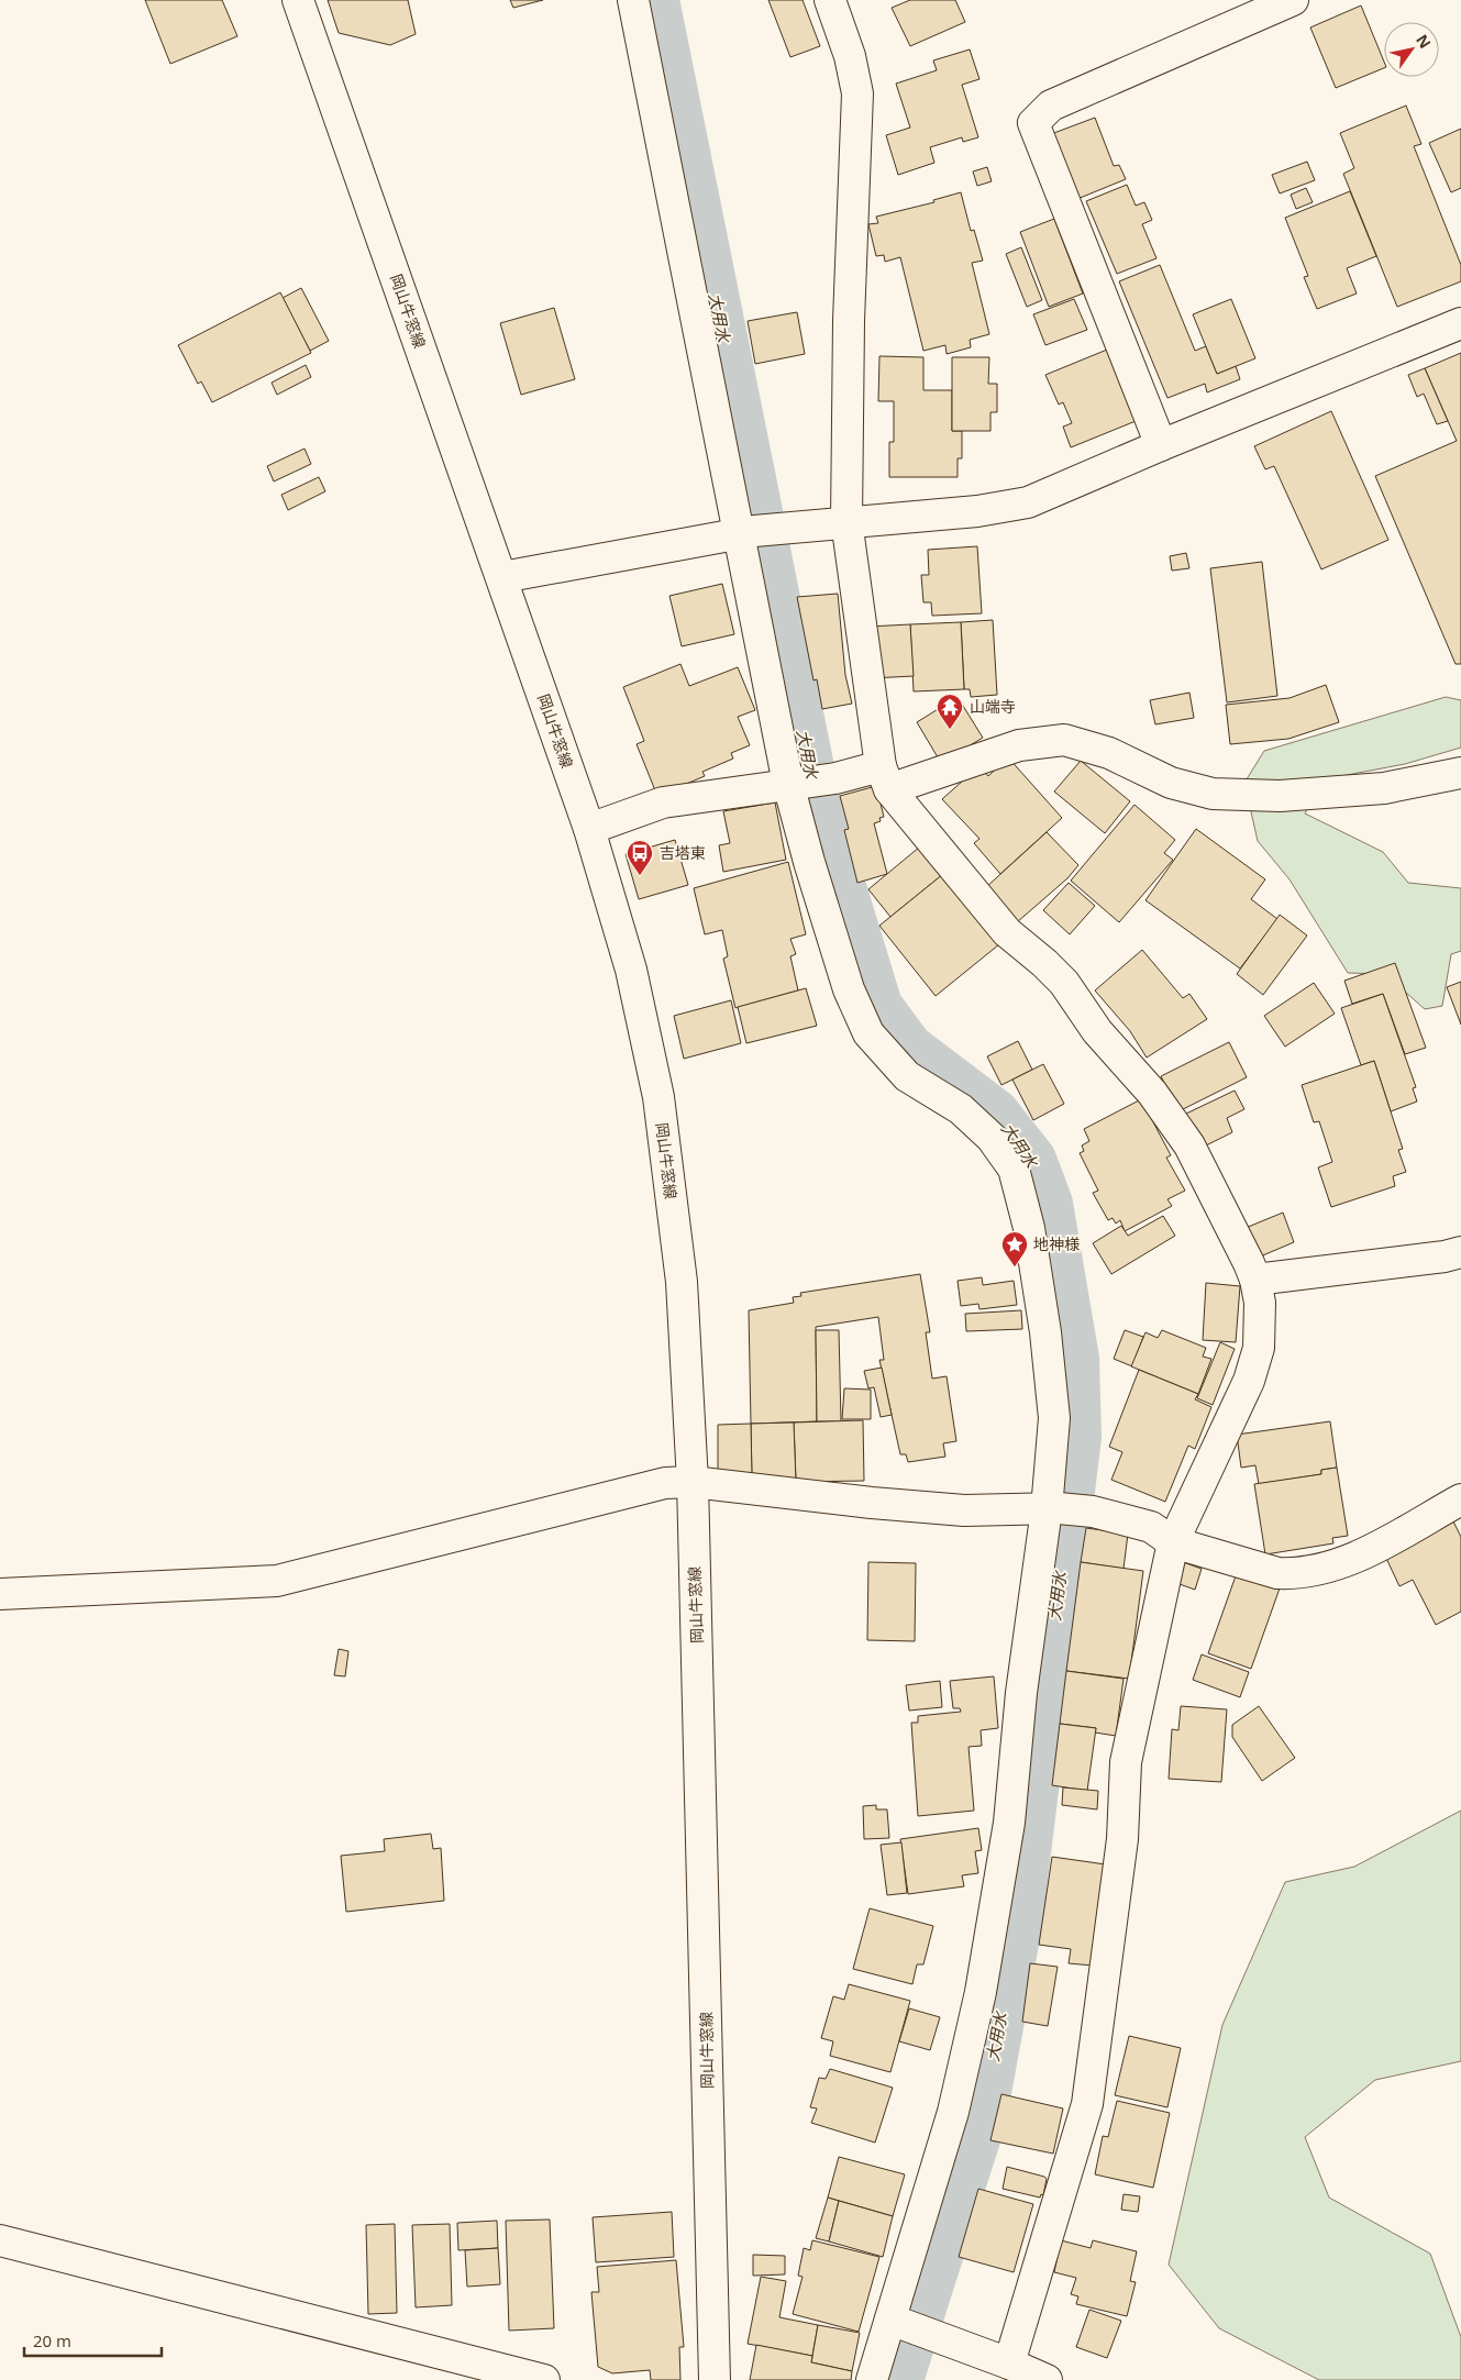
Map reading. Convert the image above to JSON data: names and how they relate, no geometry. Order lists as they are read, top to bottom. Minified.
{"streets":{"street":["岡山牛窓線"]},"water":["大用水"],"places":{"temple":["山端寺"],"bus stop":["吉塔東"],"place":["地神様"]},"scale_bar":"20 m","north":"top right"}
